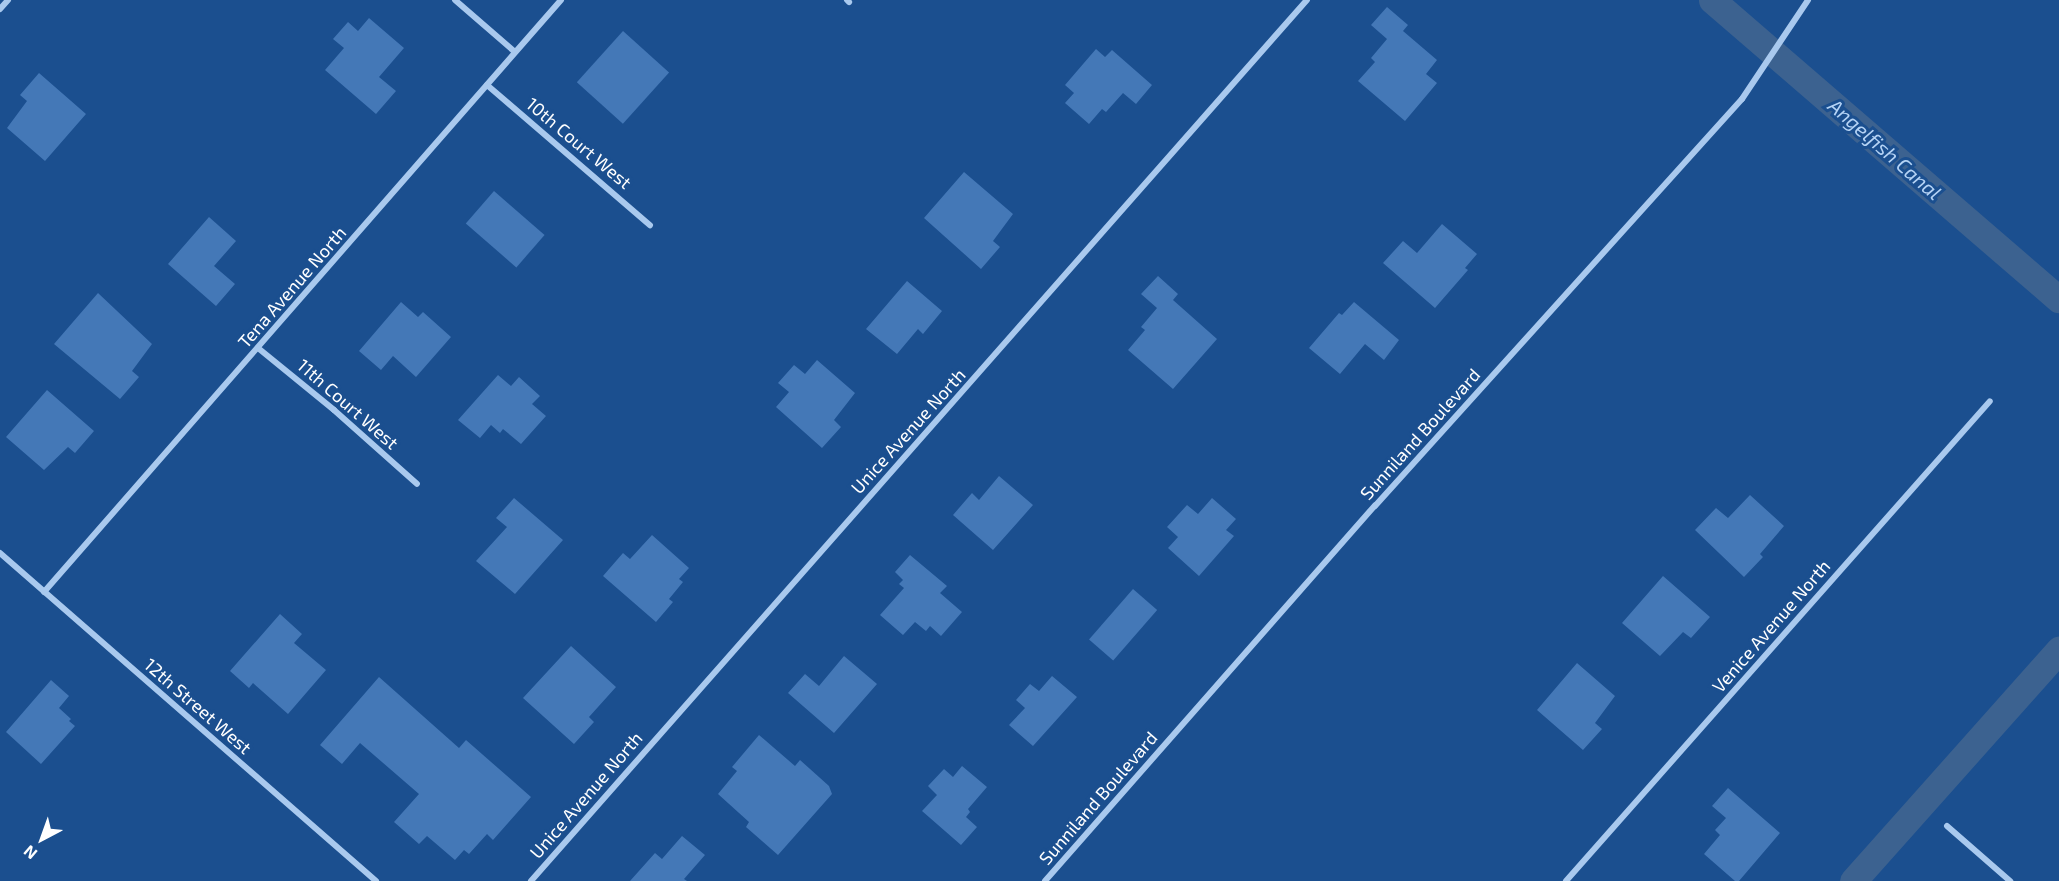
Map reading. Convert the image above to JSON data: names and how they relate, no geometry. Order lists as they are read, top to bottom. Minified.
{"streets":{"street":["10th Court West","Tena Avenue North","11th Court West","Unice Avenue North","Sunniland Boulevard","Venice Avenue North","12th Street West"]},"crossings":[["10th Court West","Tena Avenue North"],["Tena Avenue North","11th Court West"],["Tena Avenue North","12th Street West"]],"water":["Angelfish Canal"],"north":"bottom left"}
